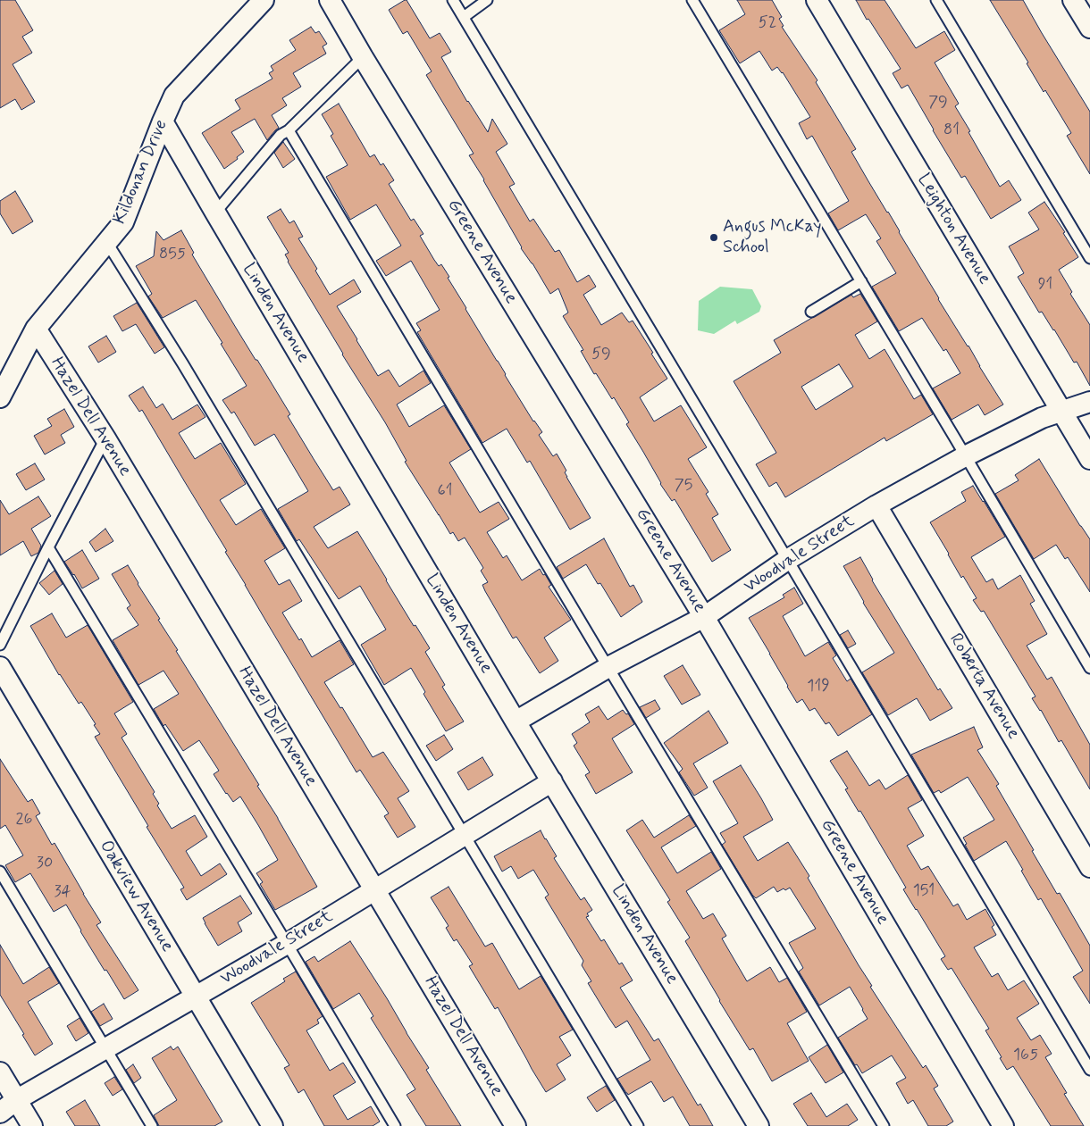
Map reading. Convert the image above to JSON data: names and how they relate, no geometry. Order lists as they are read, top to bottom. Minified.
{"streets":{"street":["Kildonan Drive","Leighton Avenue","Greene Avenue","Linden Avenue","Hazel Dell Avenue","Woodvale Street","Roberta Avenue","Oakview Avenue"]},"crossings":[["Kildonan Drive","Linden Avenue"],["Kildonan Drive","Hazel Dell Avenue"],["Leighton Avenue","Woodvale Street"],["Greene Avenue","Woodvale Street"],["Linden Avenue","Woodvale Street"],["Hazel Dell Avenue","Woodvale Street"],["Woodvale Street","Roberta Avenue"],["Woodvale Street","Oakview Avenue"]],"places":["Angus McKay School"],"house_numbers":["52","79","81","855","91","59","75","61","119","26","30","151","34","165"]}
